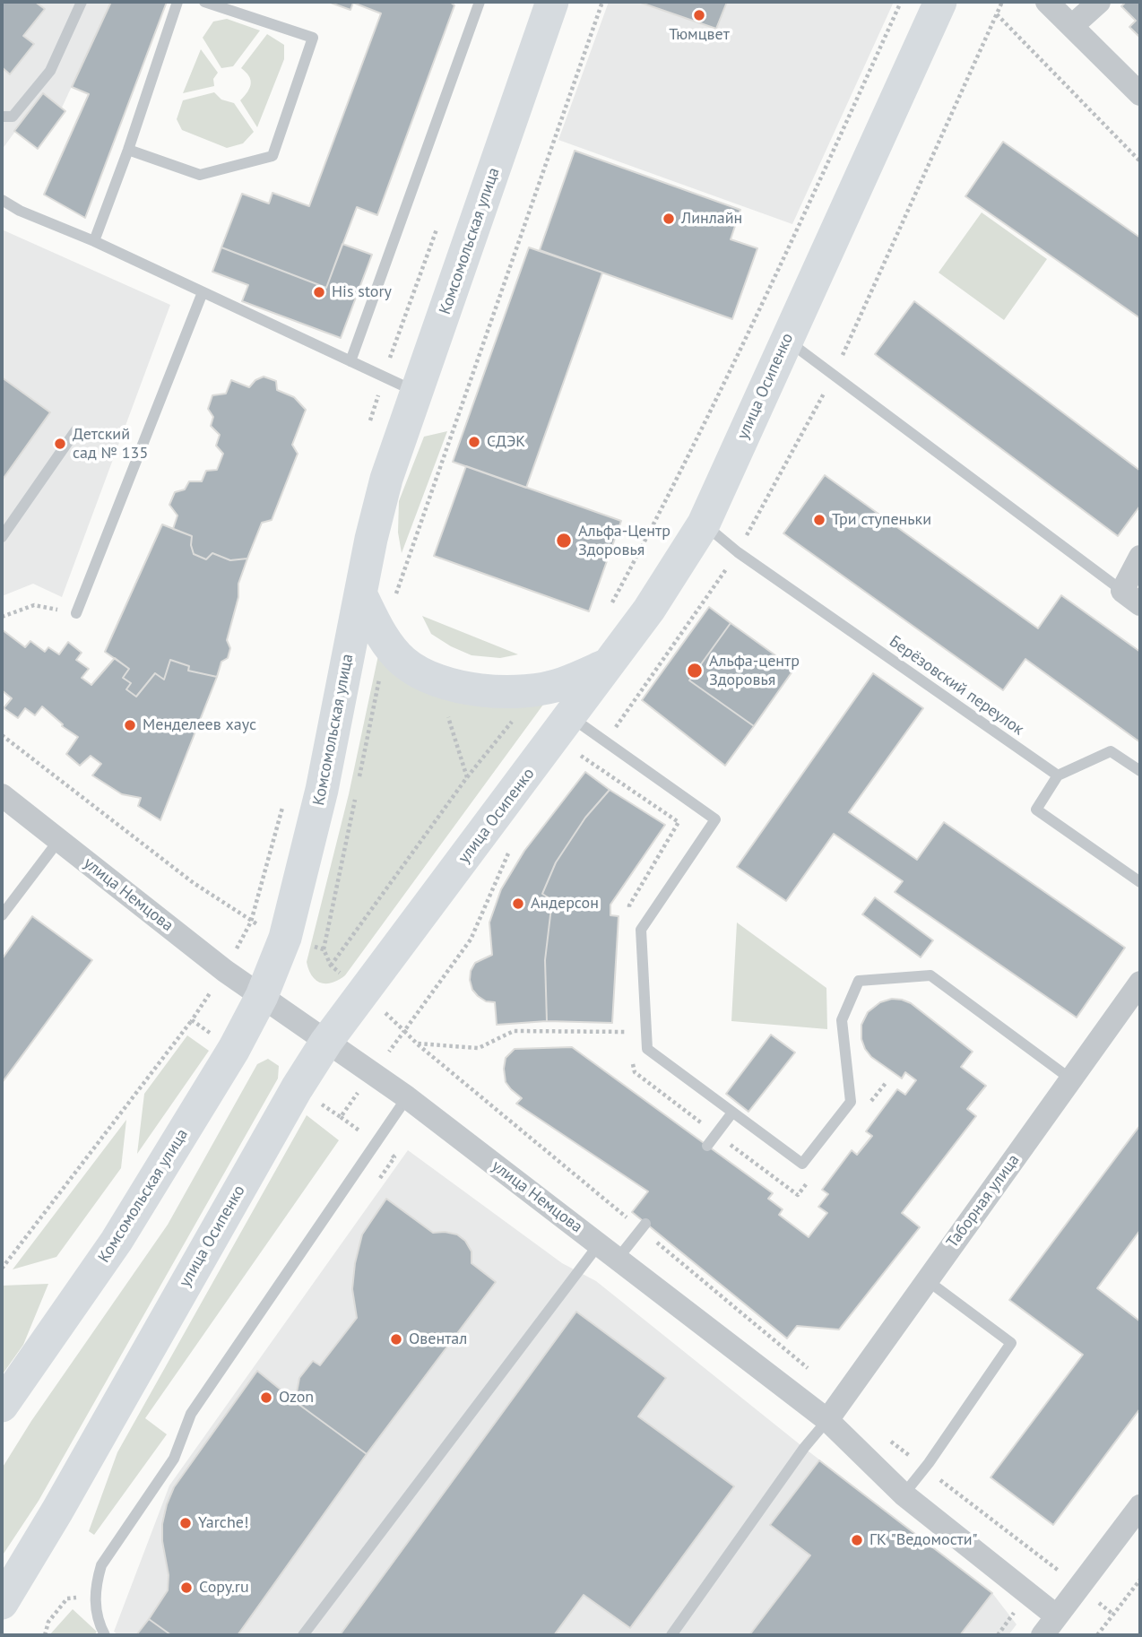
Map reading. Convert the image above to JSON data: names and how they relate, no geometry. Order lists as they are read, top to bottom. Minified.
{"streets":{"main road":["Комсомольская улица","улица Осипенко"],"street":["улица Немцова","Таборная улица"],"lane":["Берёзовский переулок"]},"crossings":[["Комсомольская улица","улица Немцова"],["улица Осипенко","Берёзовский переулок"],["улица Осипенко","улица Немцова"],["улица Немцова","Таборная улица"]],"places":["Тюмцвет","Линлайн","His story","СДЭК","Детский сад № 135","Три ступеньки","Альфа-Центр Здоровья","Альфа-центр Здоровья","Менделеев хаус","Андерсон","Овентал","Ozon","Yarche!","ГК \"Ведомости\"","Copy.ru"]}
